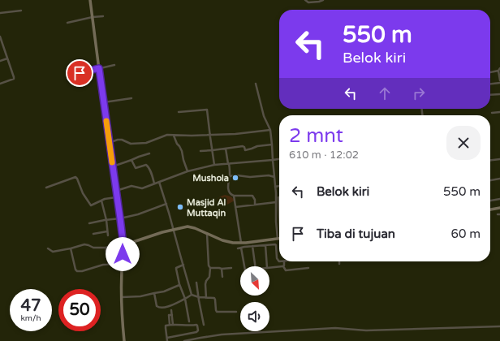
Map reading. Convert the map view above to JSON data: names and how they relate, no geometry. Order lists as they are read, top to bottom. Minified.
{"places":["Mushola","Masjid Al Muttaqin"],"north":"bottom right","page":{"turn":["550 m","Belok kiri"],"heading":["2 mnt","610 m · 12:02"],"list":[{"name":"Belok kiri","value":"550 m"},{"name":"Tiba di tujuan","value":"60 m"}],"speed":"47 km/h","limit":"50"}}
